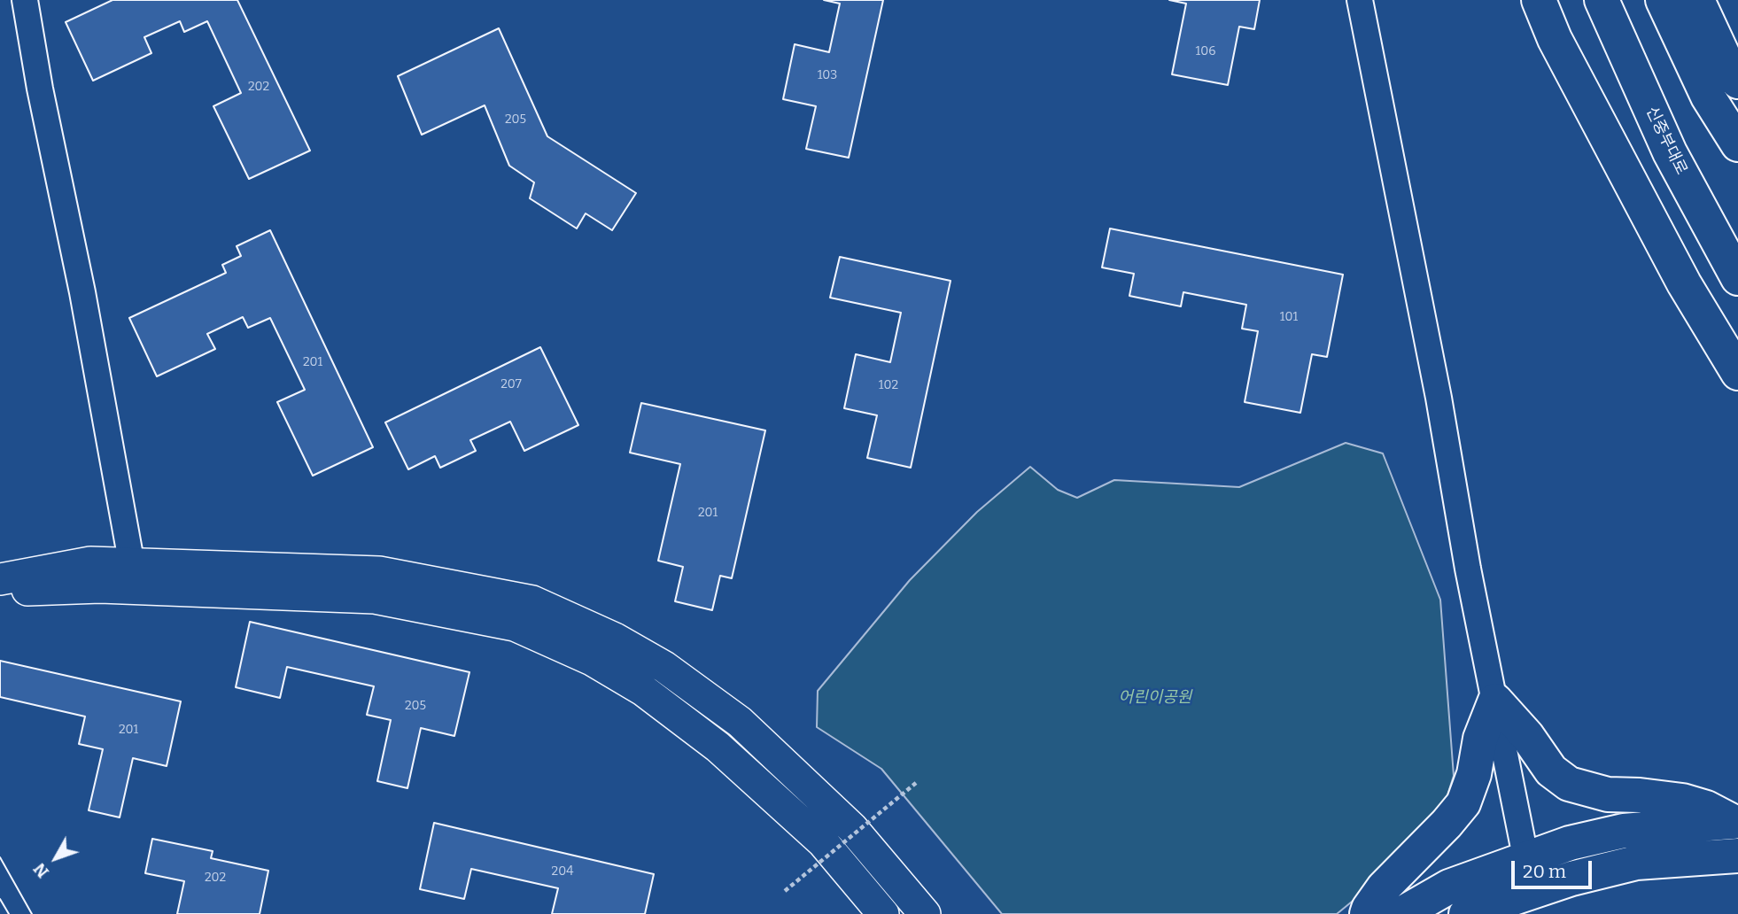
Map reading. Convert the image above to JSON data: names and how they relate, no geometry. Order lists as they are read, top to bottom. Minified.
{"streets":{"highway":["신중부대로"]},"parks":["어린이공원"],"house_numbers":["106","103","202","205","101","201","207","102","201","205","201","204","202"],"scale_bar":"20 m","north":"bottom left"}
